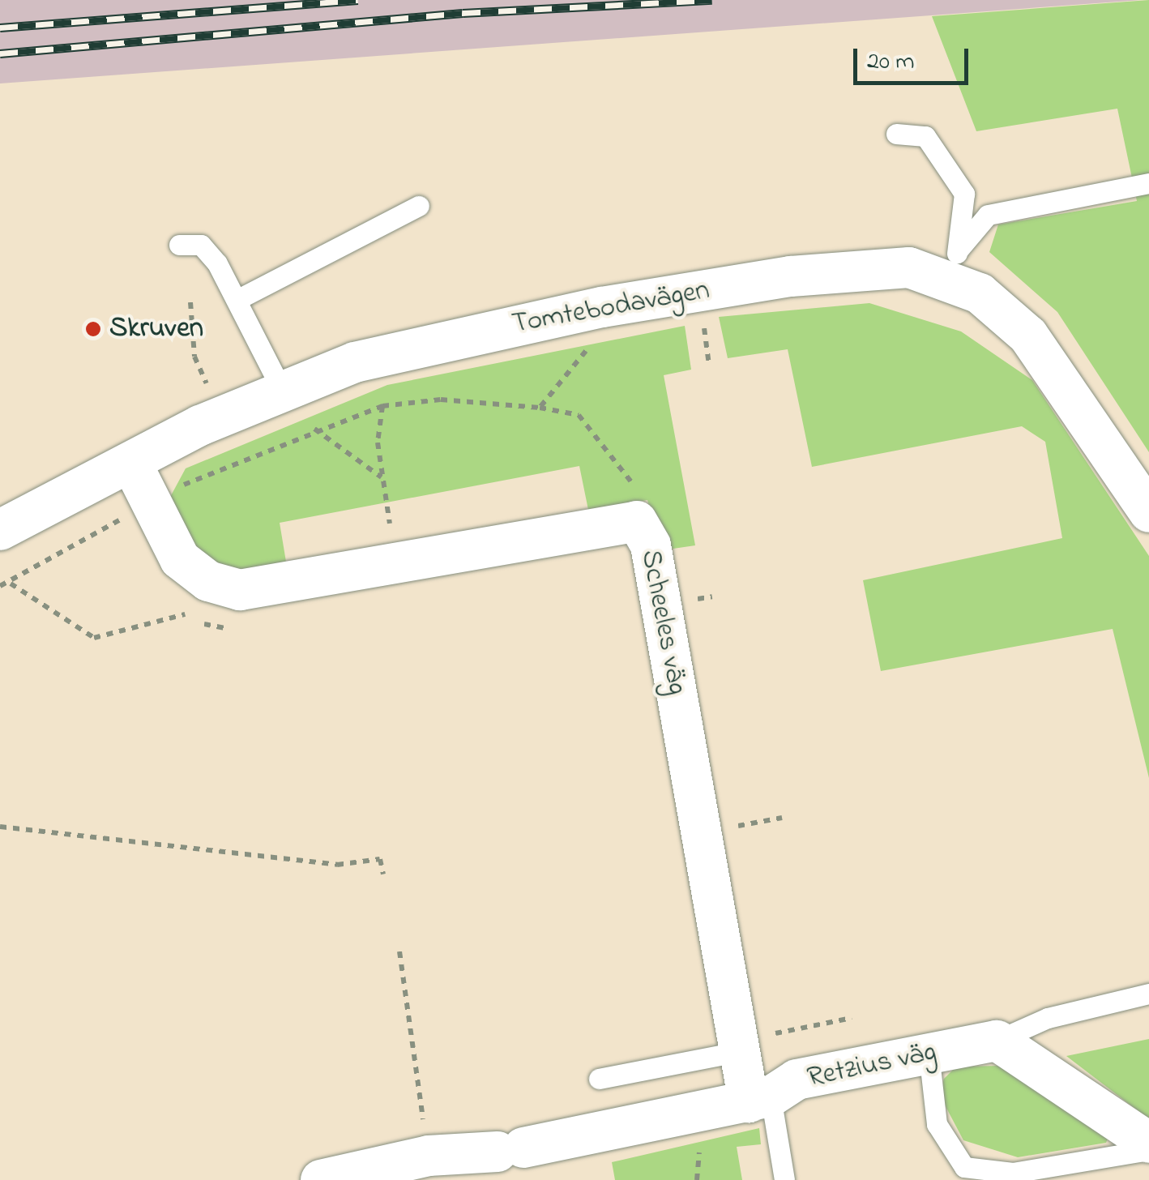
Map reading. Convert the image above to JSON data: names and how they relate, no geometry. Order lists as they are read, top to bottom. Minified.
{"streets":{"street":["Tomtebodavägen","Scheeles väg","Retzius väg"]},"crossings":[["Tomtebodavägen","Scheeles väg"],["Scheeles väg","Retzius väg"]],"places":["Skruven"],"scale_bar":"20 m"}
